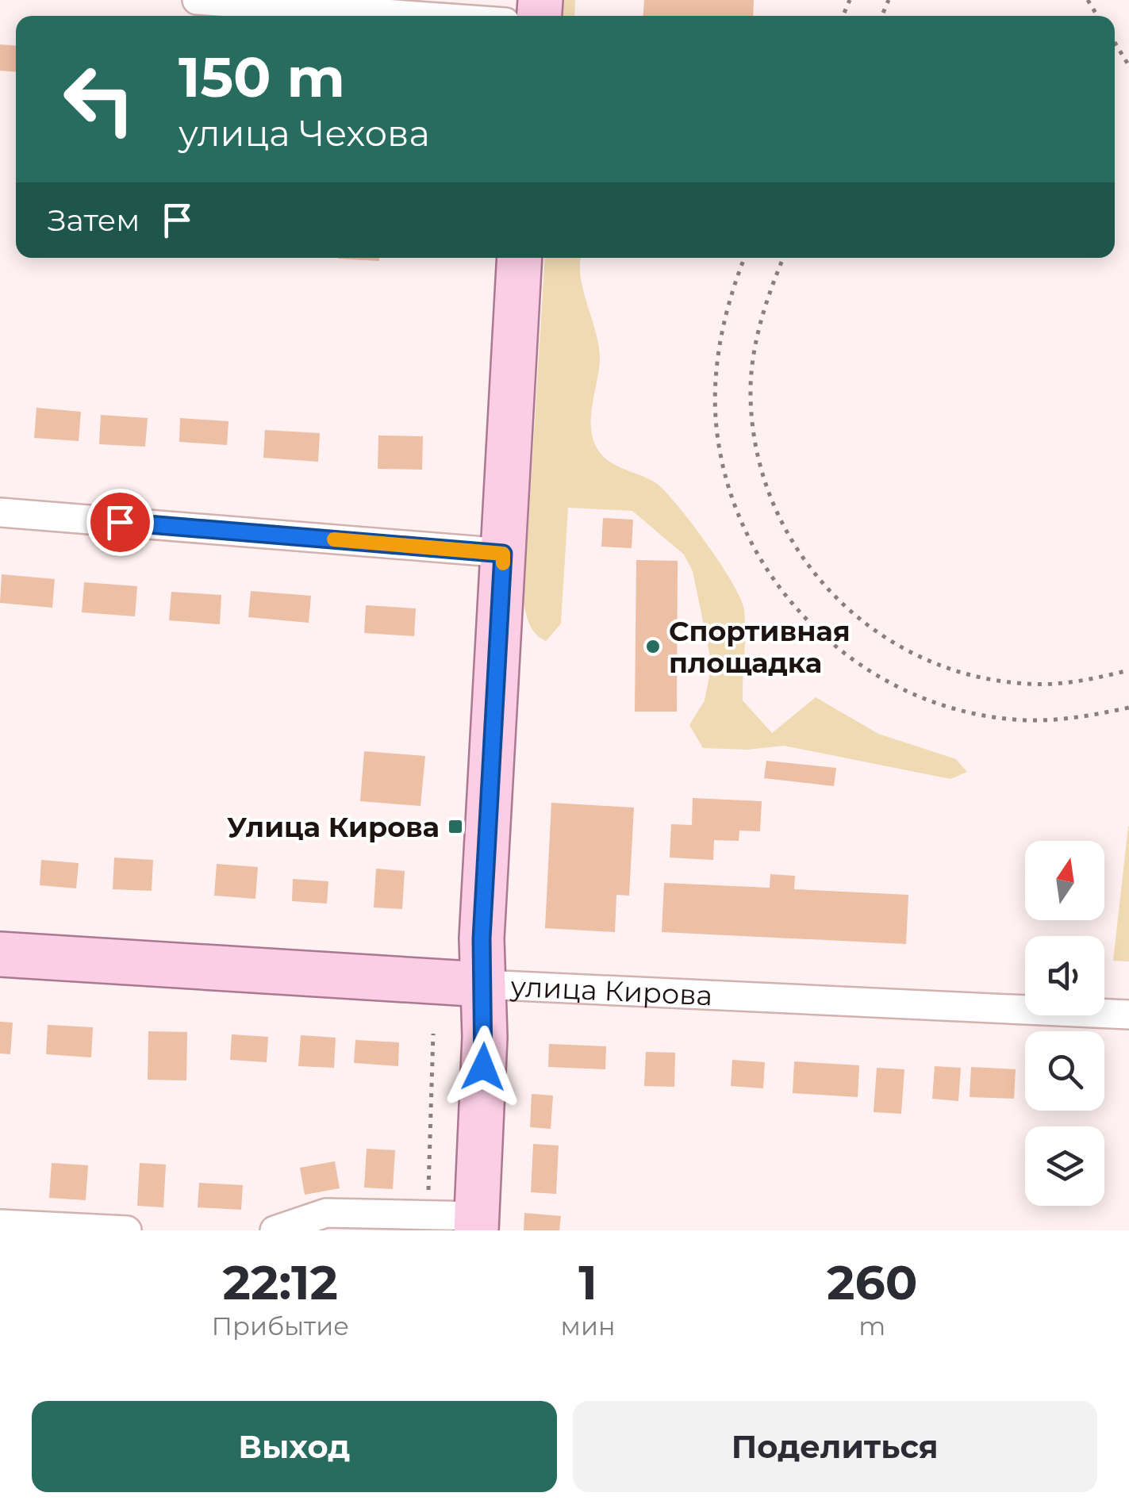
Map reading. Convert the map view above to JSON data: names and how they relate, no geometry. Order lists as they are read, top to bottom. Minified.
{"streets":{"main road":["улица Кирова"]},"places":{"other":["Спортивная площадка"],"transit":["Улица Кирова"]},"north":"top","page":{"turn":["150 m","улица Чехова"],"then":"Затем","eta":["22:12","Прибытие","1","мин","260","m"],"buttons":["Выход","Поделиться"]}}
